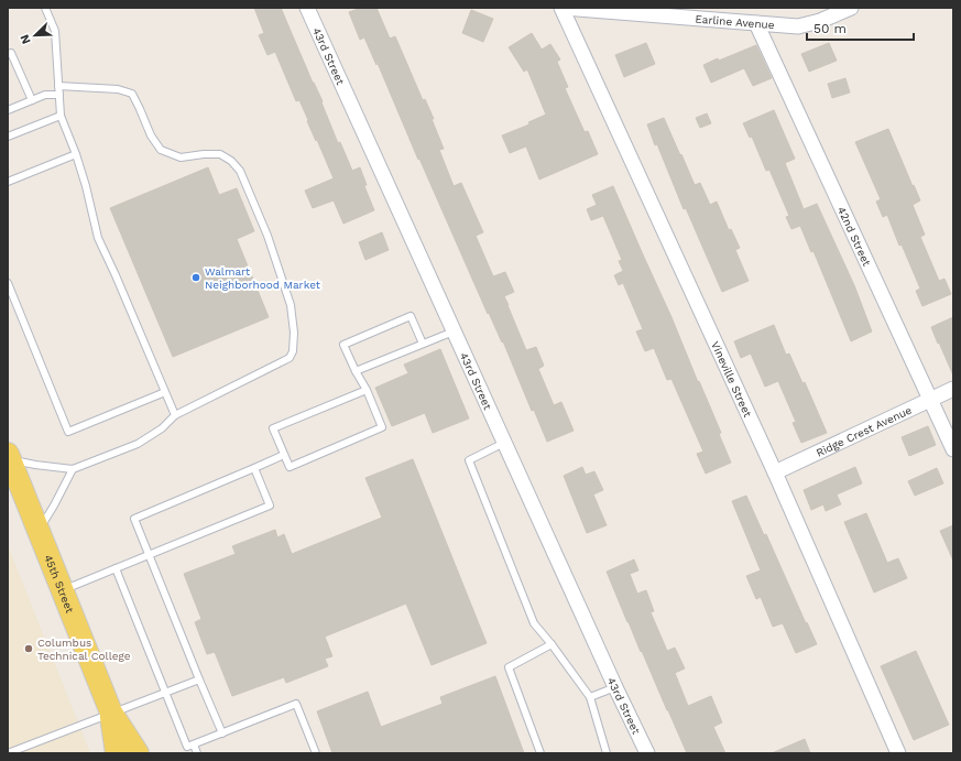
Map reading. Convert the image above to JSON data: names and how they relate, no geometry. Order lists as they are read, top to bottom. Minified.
{"streets":{"main road":["45th Street"],"street":["Earline Avenue","43rd Street","42nd Street","Vineville Street","Ridge Crest Avenue"]},"crossings":[["Earline Avenue","42nd Street"],["Earline Avenue","Vineville Street"],["42nd Street","Ridge Crest Avenue"],["Vineville Street","Ridge Crest Avenue"]],"places":["Walmart Neighborhood Market","Columbus Technical College"],"scale_bar":"50 m","north":"bottom left"}
